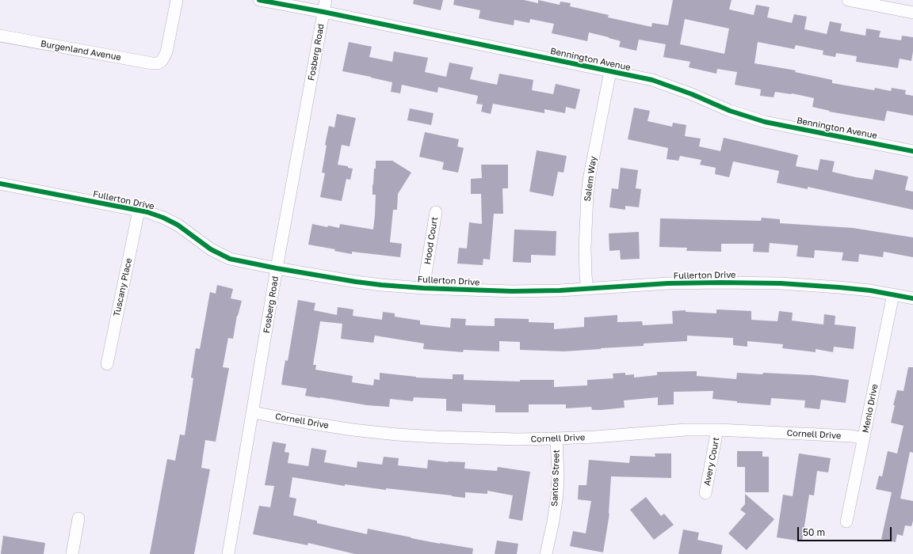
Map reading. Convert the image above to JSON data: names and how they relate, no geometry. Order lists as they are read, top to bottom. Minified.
{"streets":{"street":["Burgenland Avenue","Fosberg Road","Bennington Avenue","Salem Way","Fullerton Drive","Hood Court","Tuscany Place","Menlo Drive","Cornell Drive","Avery Court","Santos Street"]},"crossings":[["Fosberg Road","Bennington Avenue"],["Fosberg Road","Fullerton Drive"],["Fosberg Road","Cornell Drive"],["Bennington Avenue","Salem Way"],["Salem Way","Fullerton Drive"],["Fullerton Drive","Hood Court"],["Fullerton Drive","Tuscany Place"],["Fullerton Drive","Menlo Drive"],["Menlo Drive","Cornell Drive"],["Cornell Drive","Avery Court"],["Cornell Drive","Santos Street"]],"scale_bar":"50 m"}
